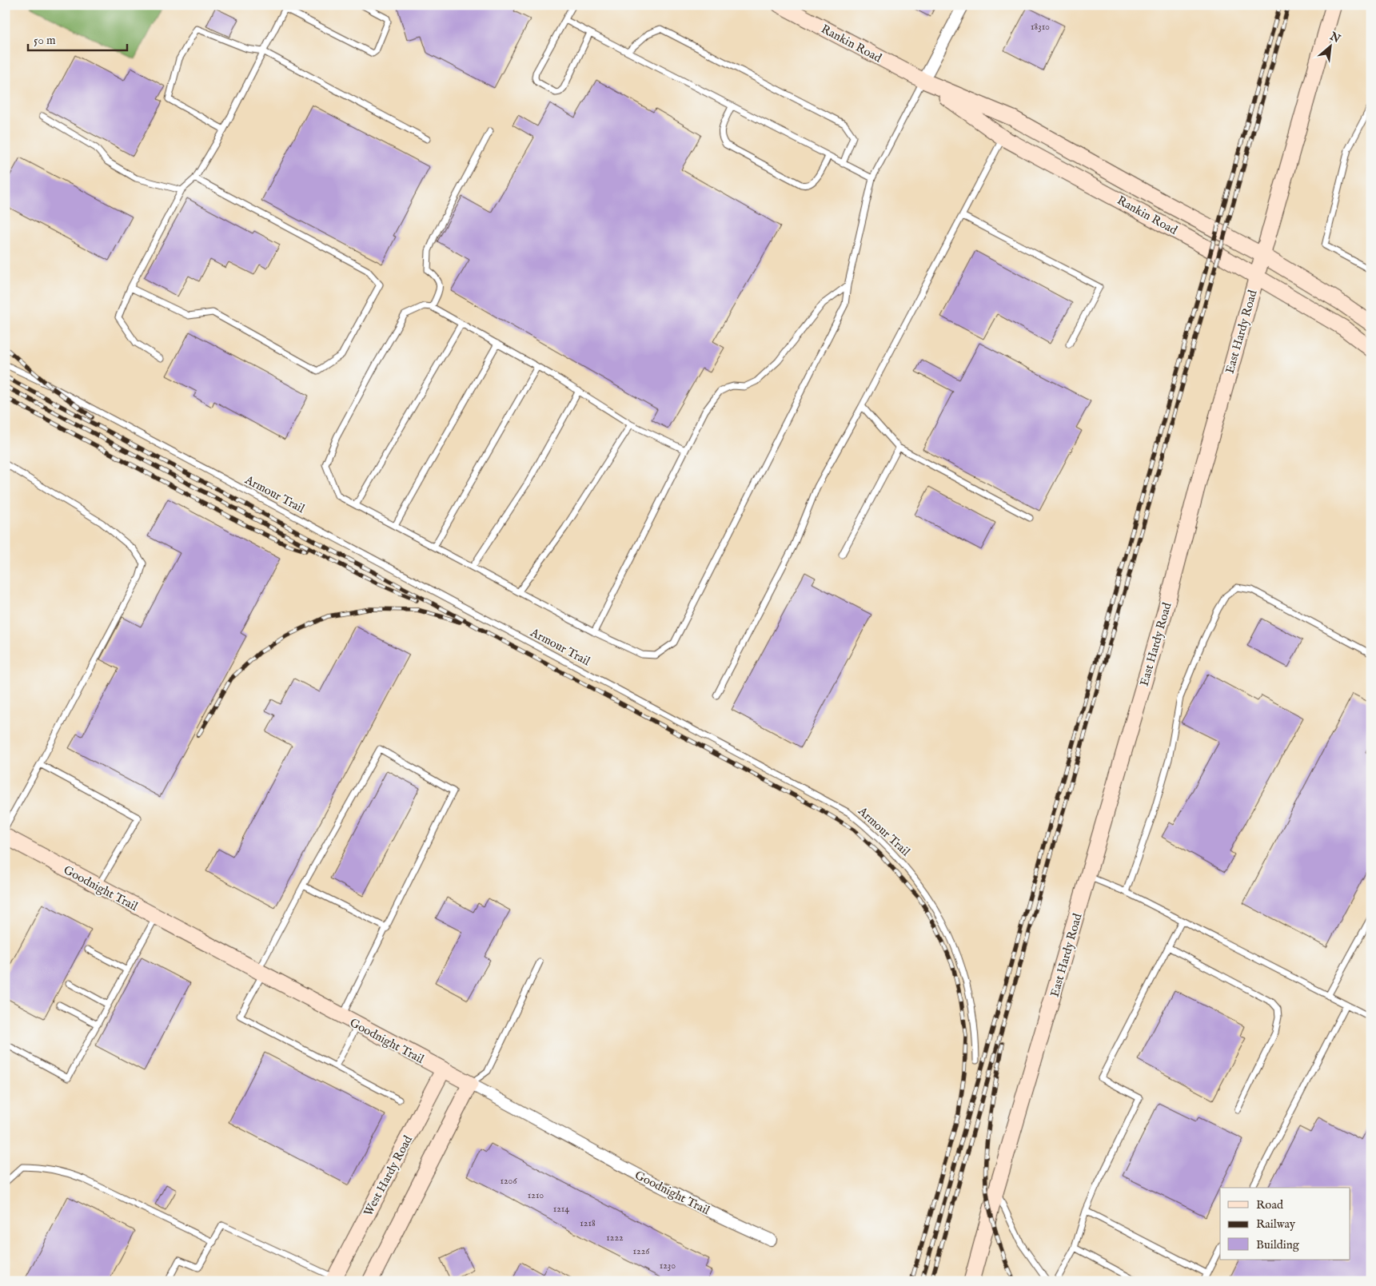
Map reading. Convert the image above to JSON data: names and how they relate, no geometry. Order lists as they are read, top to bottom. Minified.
{"streets":{"main road":["Rankin Road","East Hardy Road","Goodnight Trail","West Hardy Road"],"lane":["Armour Trail"]},"crossings":[["Rankin Road","East Hardy Road"],["Goodnight Trail","West Hardy Road"]],"house_numbers":["18310","1206","1210","1214","1218","1222","1226","1230"],"legend":["Road","Railway","Building"],"scale_bar":"50 m","north":"top right"}
